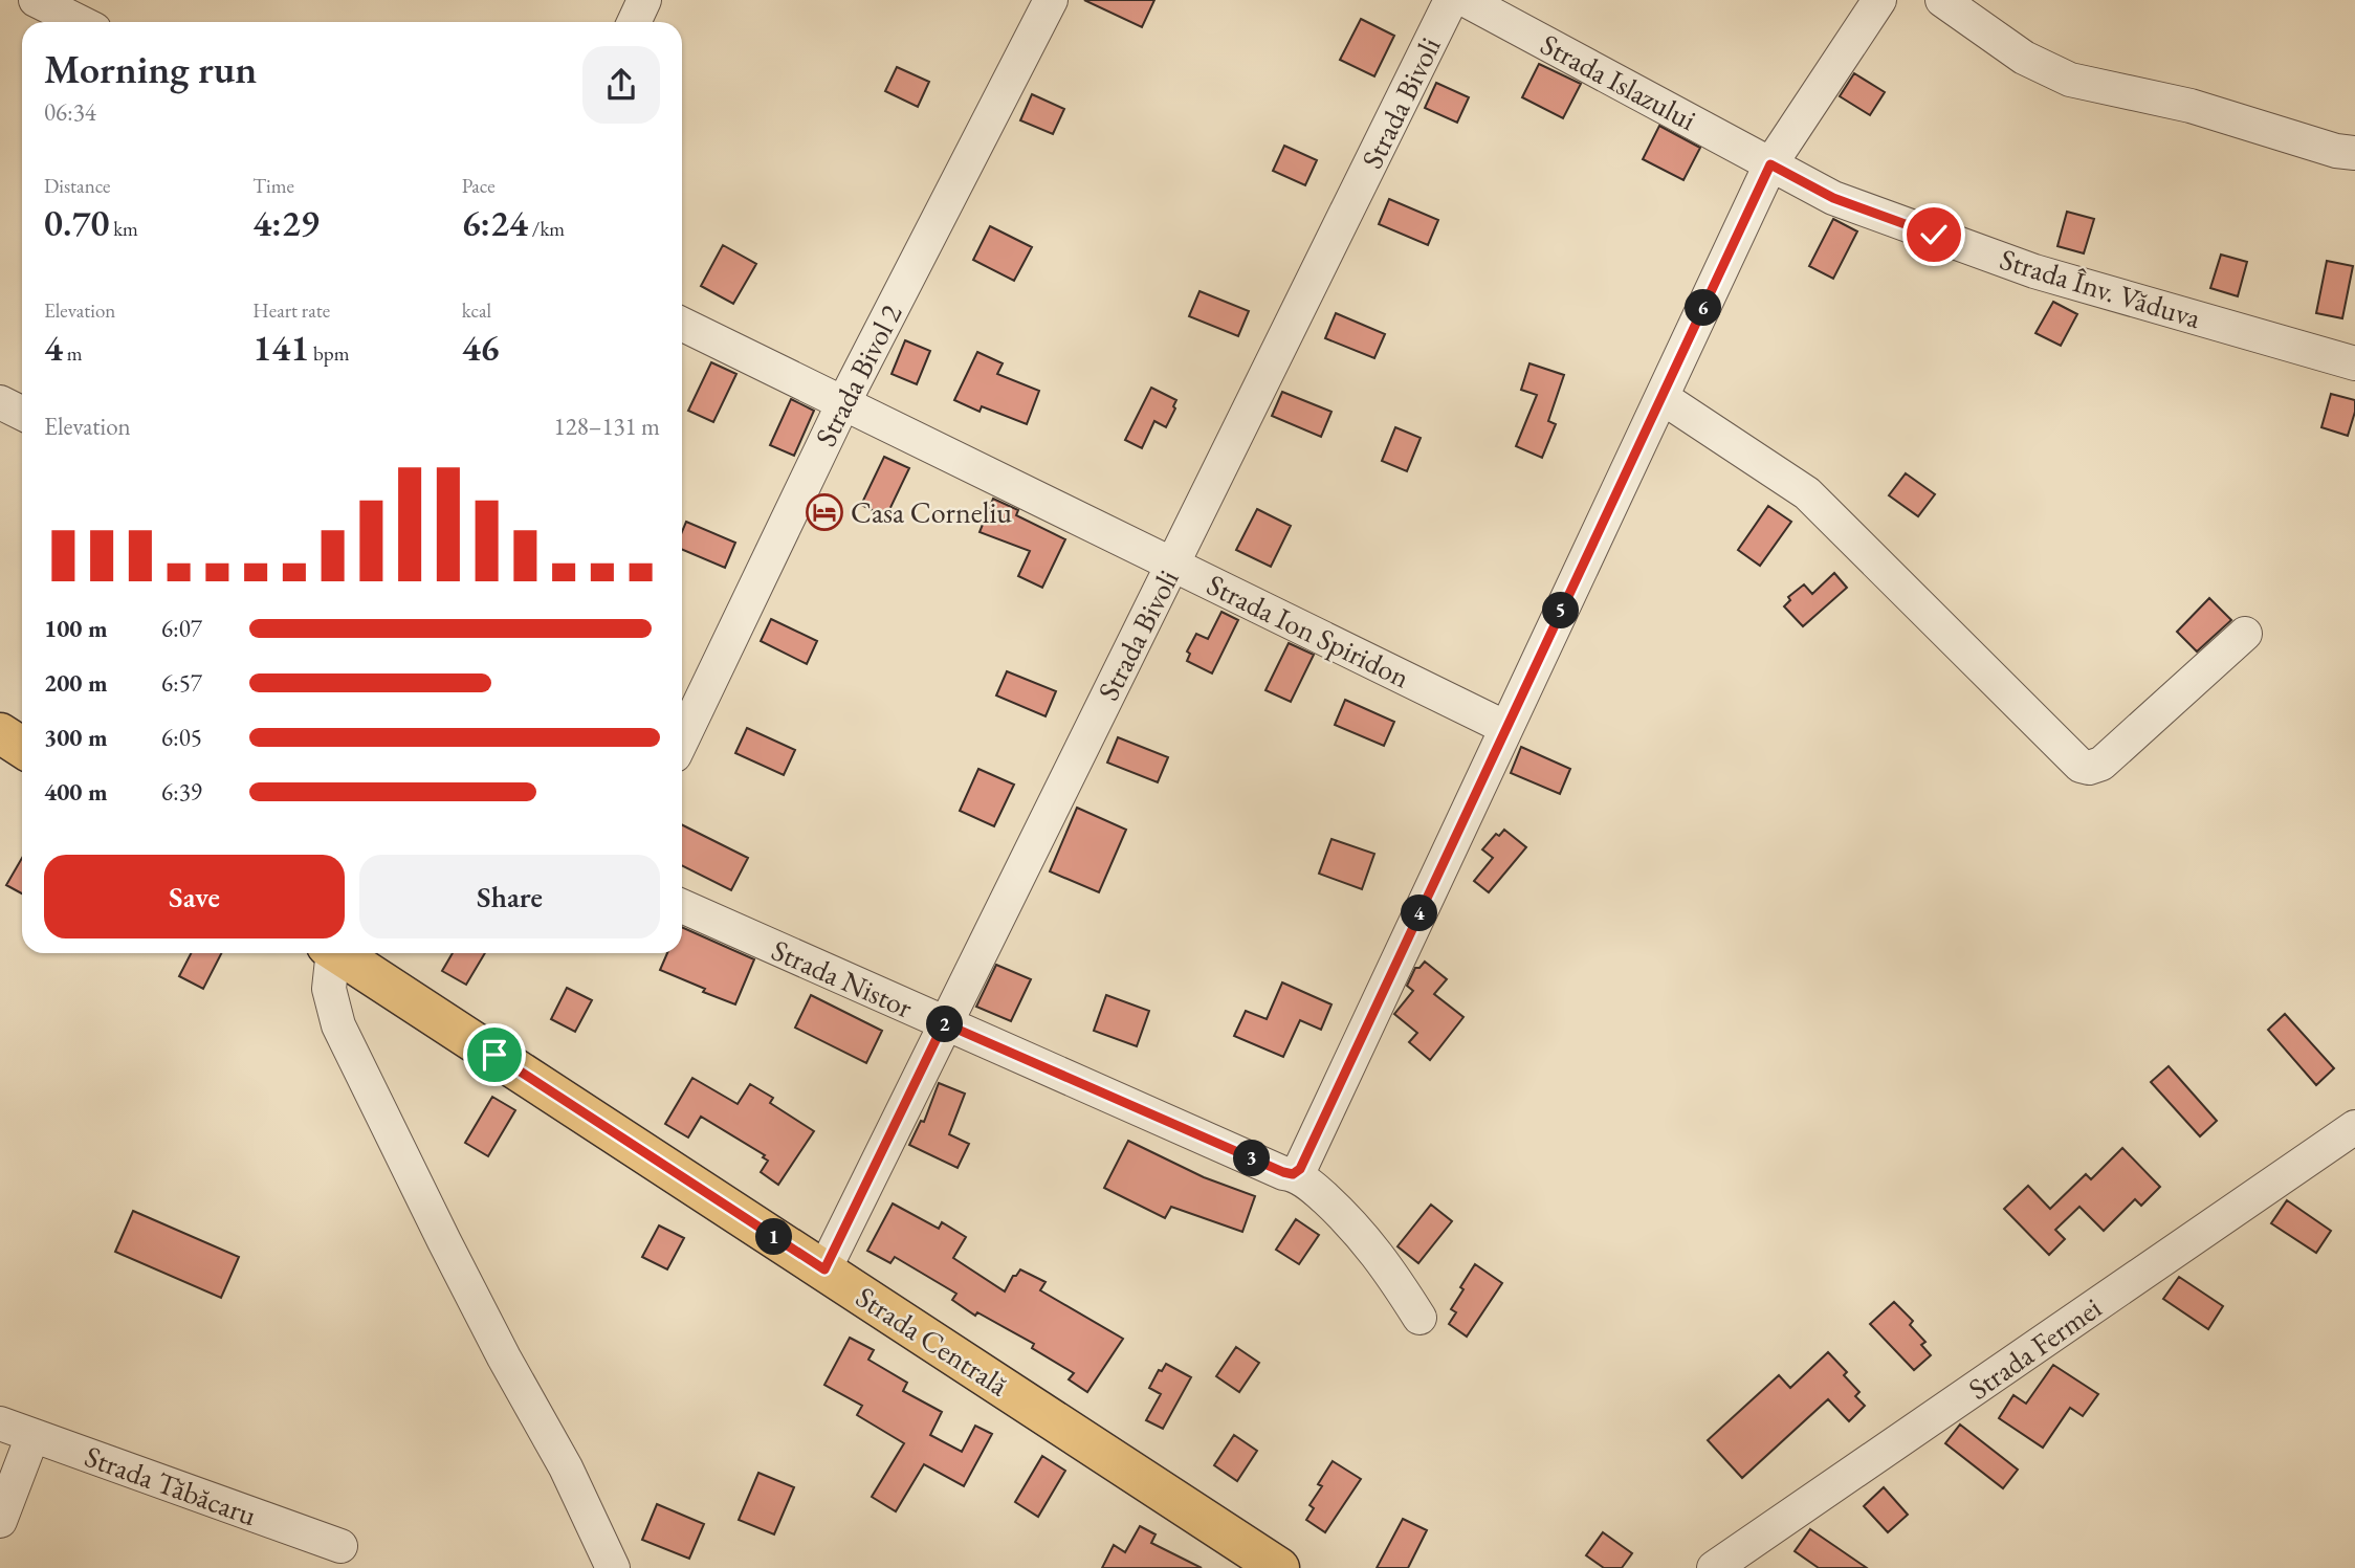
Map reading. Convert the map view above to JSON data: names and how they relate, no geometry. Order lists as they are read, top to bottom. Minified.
{"streets":{"main road":["Strada Centrală"],"street":["Strada Islazului","Strada Bivoli","Strada Înv. Văduva","Strada Bivol 2","Strada Ion Spiridon","Strada Nistor","Strada Fermei","Strada Tăbăcaru"]},"crossings":[["Strada Islazului","Strada Înv. Văduva"],["Strada Bivoli","Strada Ion Spiridon"],["Strada Bivoli","Strada Nistor"],["Strada Bivoli","Strada Centrală"],["Strada Bivol 2","Strada Ion Spiridon"]],"places":{"hotel":["Casa Corneliu"]},"page":{"heading":["Morning run","06:34"],"stats":[["Distance","0.70 km"],["Time","4:29"],["Pace","6:24 /km"],["Elevation","4 m"],["Heart rate","141 bpm"],["kcal","46"]],"pins":["6","5","4","2","3","1"],"chart":["Elevation","128–131 m"],"list":[{"name":"100 m","note":"6:07"},{"name":"200 m","note":"6:57"},{"name":"300 m","note":"6:05"},{"name":"400 m","note":"6:39"}],"buttons":["Save","Share"]}}
